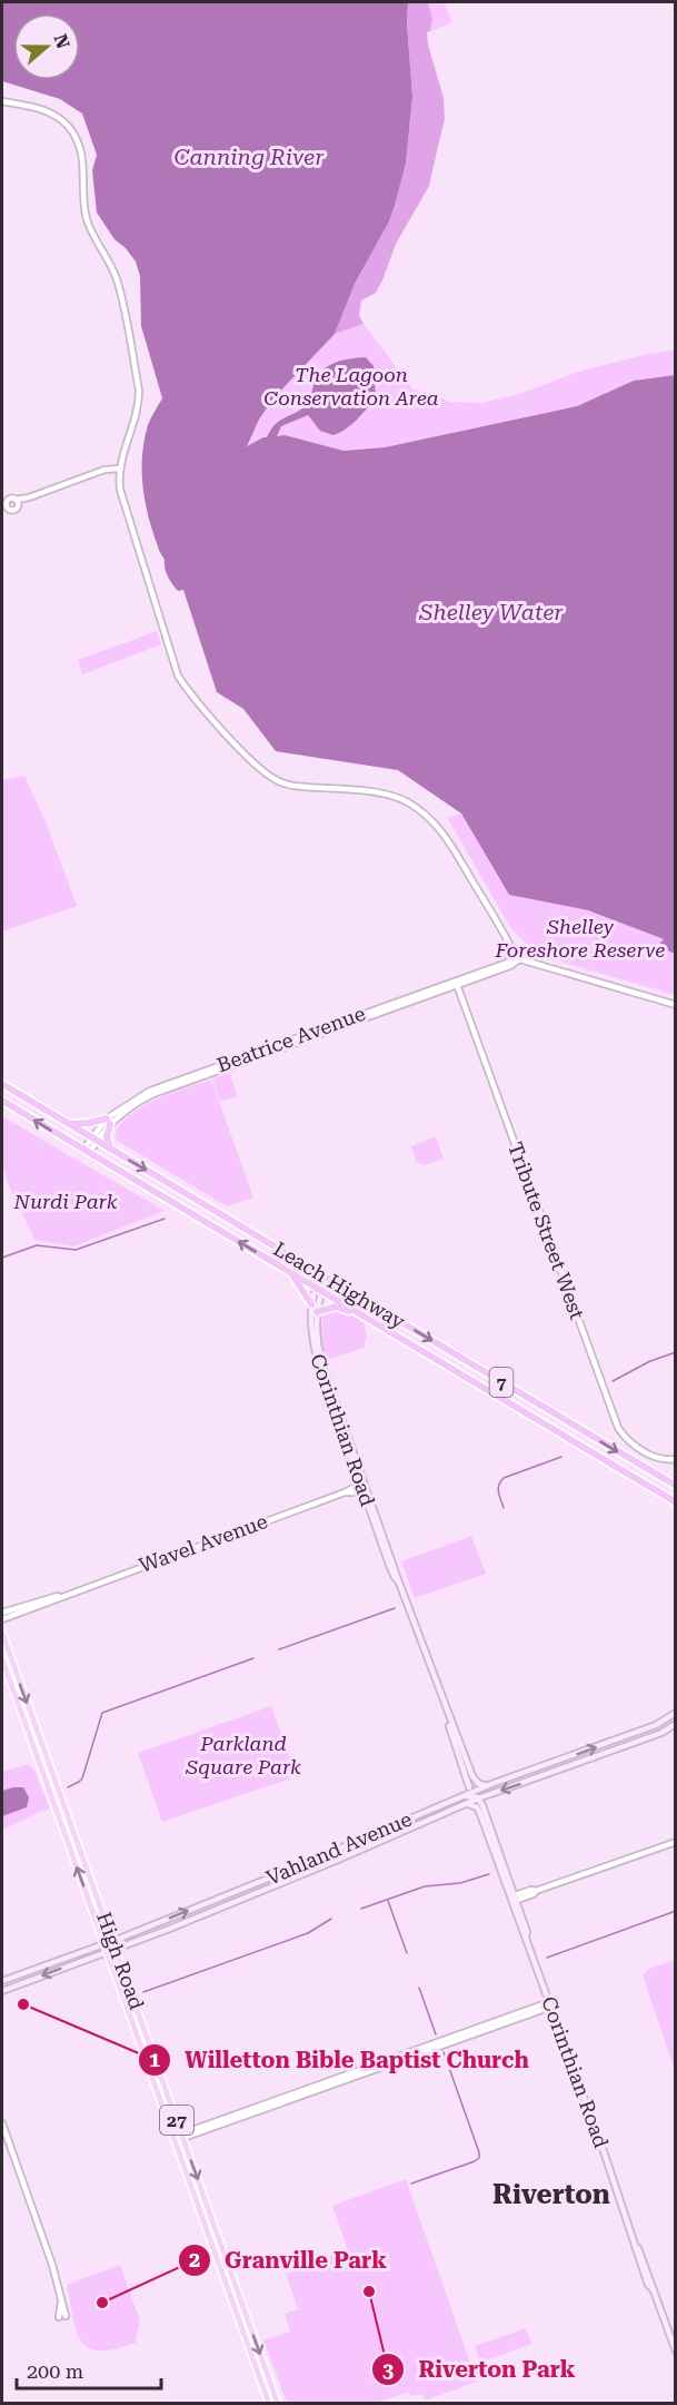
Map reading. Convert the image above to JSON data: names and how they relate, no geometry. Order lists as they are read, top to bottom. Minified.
{"streets":{"highway":["Leach Highway","7"],"main road":["Corinthian Road","Vahland Avenue","High Road","27"],"street":["Beatrice Avenue","Tribute Street West","Wavel Avenue"]},"crossings":[["Beatrice Avenue","Tribute Street West"],["Beatrice Avenue","Leach Highway"],["Leach Highway","Corinthian Road"],["Corinthian Road","Wavel Avenue"],["Corinthian Road","Vahland Avenue"],["Vahland Avenue","High Road"]],"districts":["Riverton"],"water":["Canning River","Shelley Water"],"parks":["The Lagoon Conservation Area","Shelley Foreshore Reserve","Nurdi Park","Parkland Square Park"],"places":["Willetton Bible Baptist Church","Riverton Park","Granville Park"],"scale_bar":"200 m","north":"right"}
